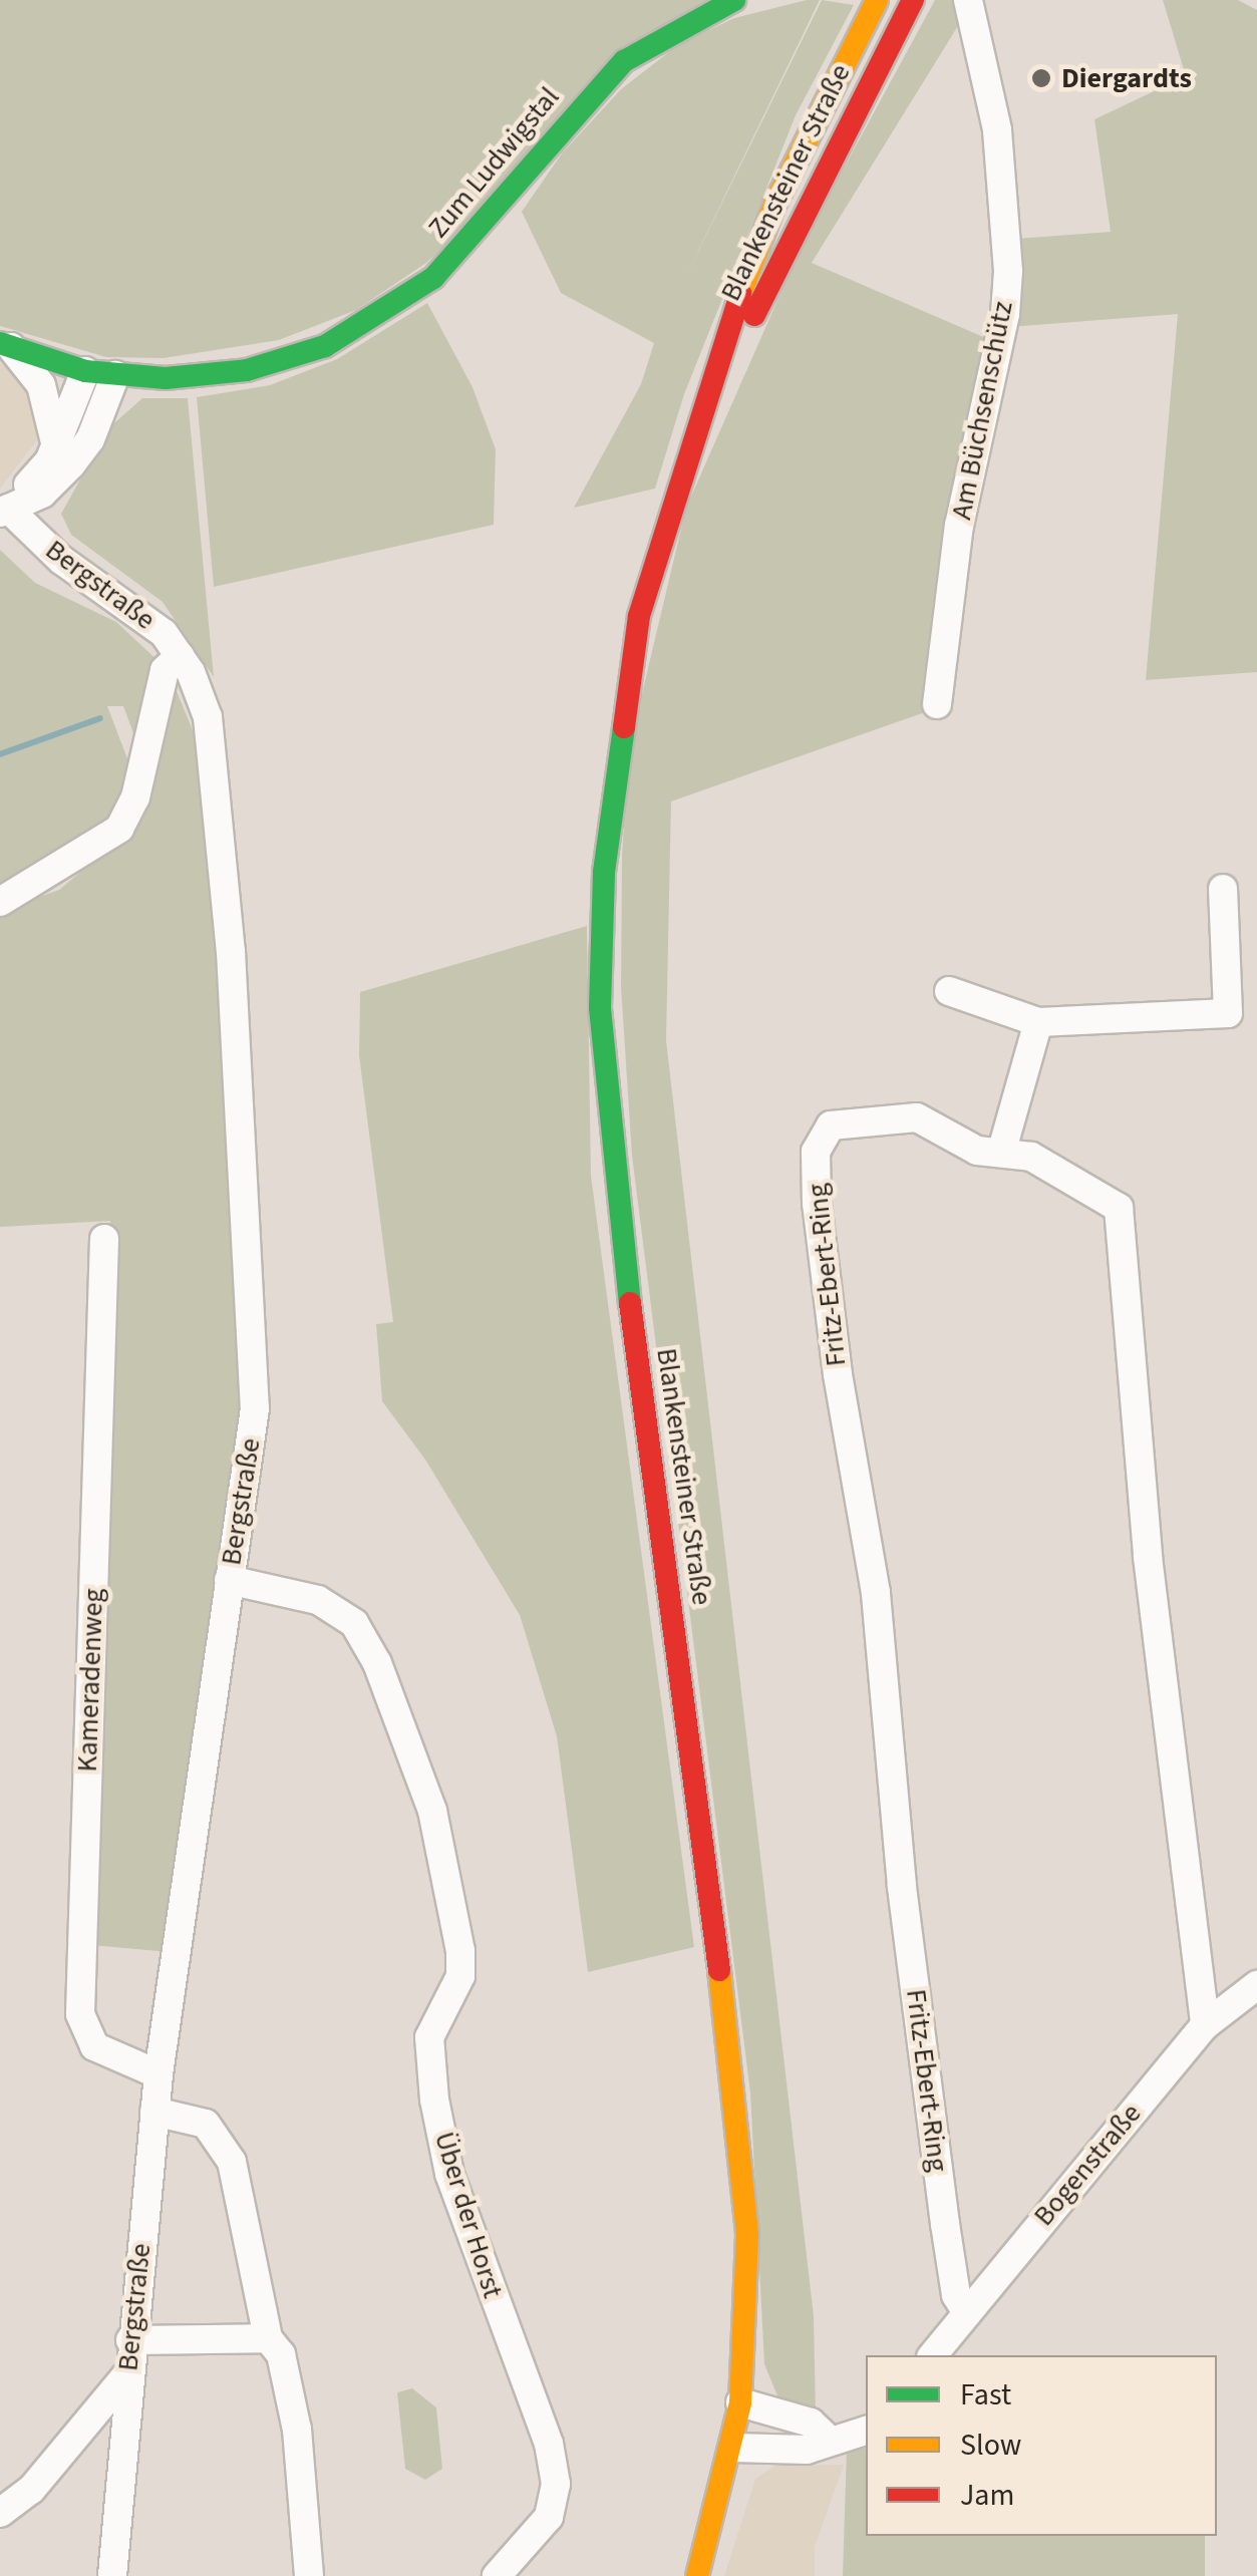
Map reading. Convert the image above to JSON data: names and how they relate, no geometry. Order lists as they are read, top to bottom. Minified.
{"streets":{"main road":["Zum Ludwigstal","Blankensteiner Straße"],"street":["Am Büchsenschütz","Bergstraße","Fritz-Ebert-Ring","Kameradenweg","Bogenstraße","Über der Horst"]},"crossings":[["Bergstraße","Kameradenweg"],["Bergstraße","Über der Horst"],["Fritz-Ebert-Ring","Bogenstraße"]],"places":["Diergardts"],"legend":["Fast","Slow","Jam"]}
